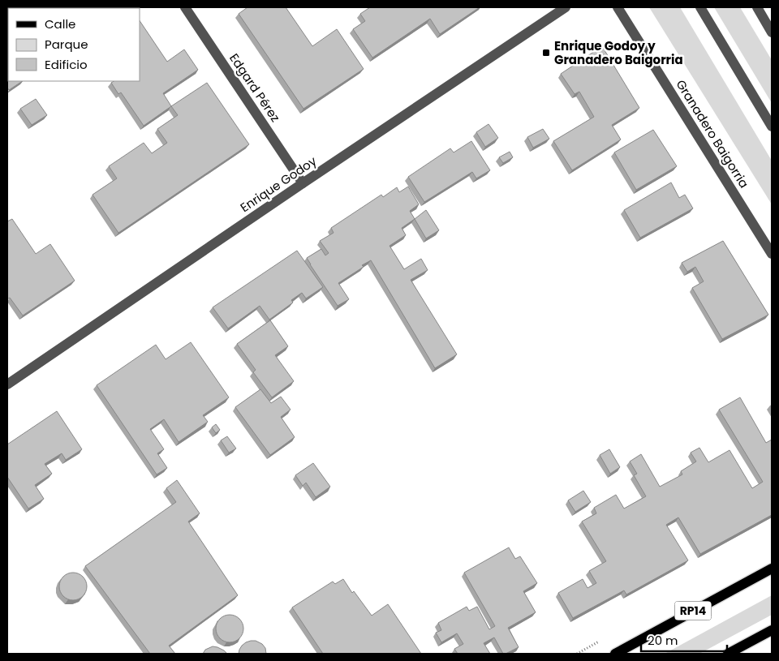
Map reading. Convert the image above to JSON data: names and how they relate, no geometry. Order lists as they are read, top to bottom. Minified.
{"streets":{"main road":["RP14"],"street":["Edgard Pérez","Granadero Baigorria","Enrique Godoy"]},"crossings":[["Edgard Pérez","Enrique Godoy"]],"places":{"transit":["Enrique Godoy y Granadero Baigorria"]},"legend":["Calle","Parque","Edificio"],"scale_bar":"20 m"}
